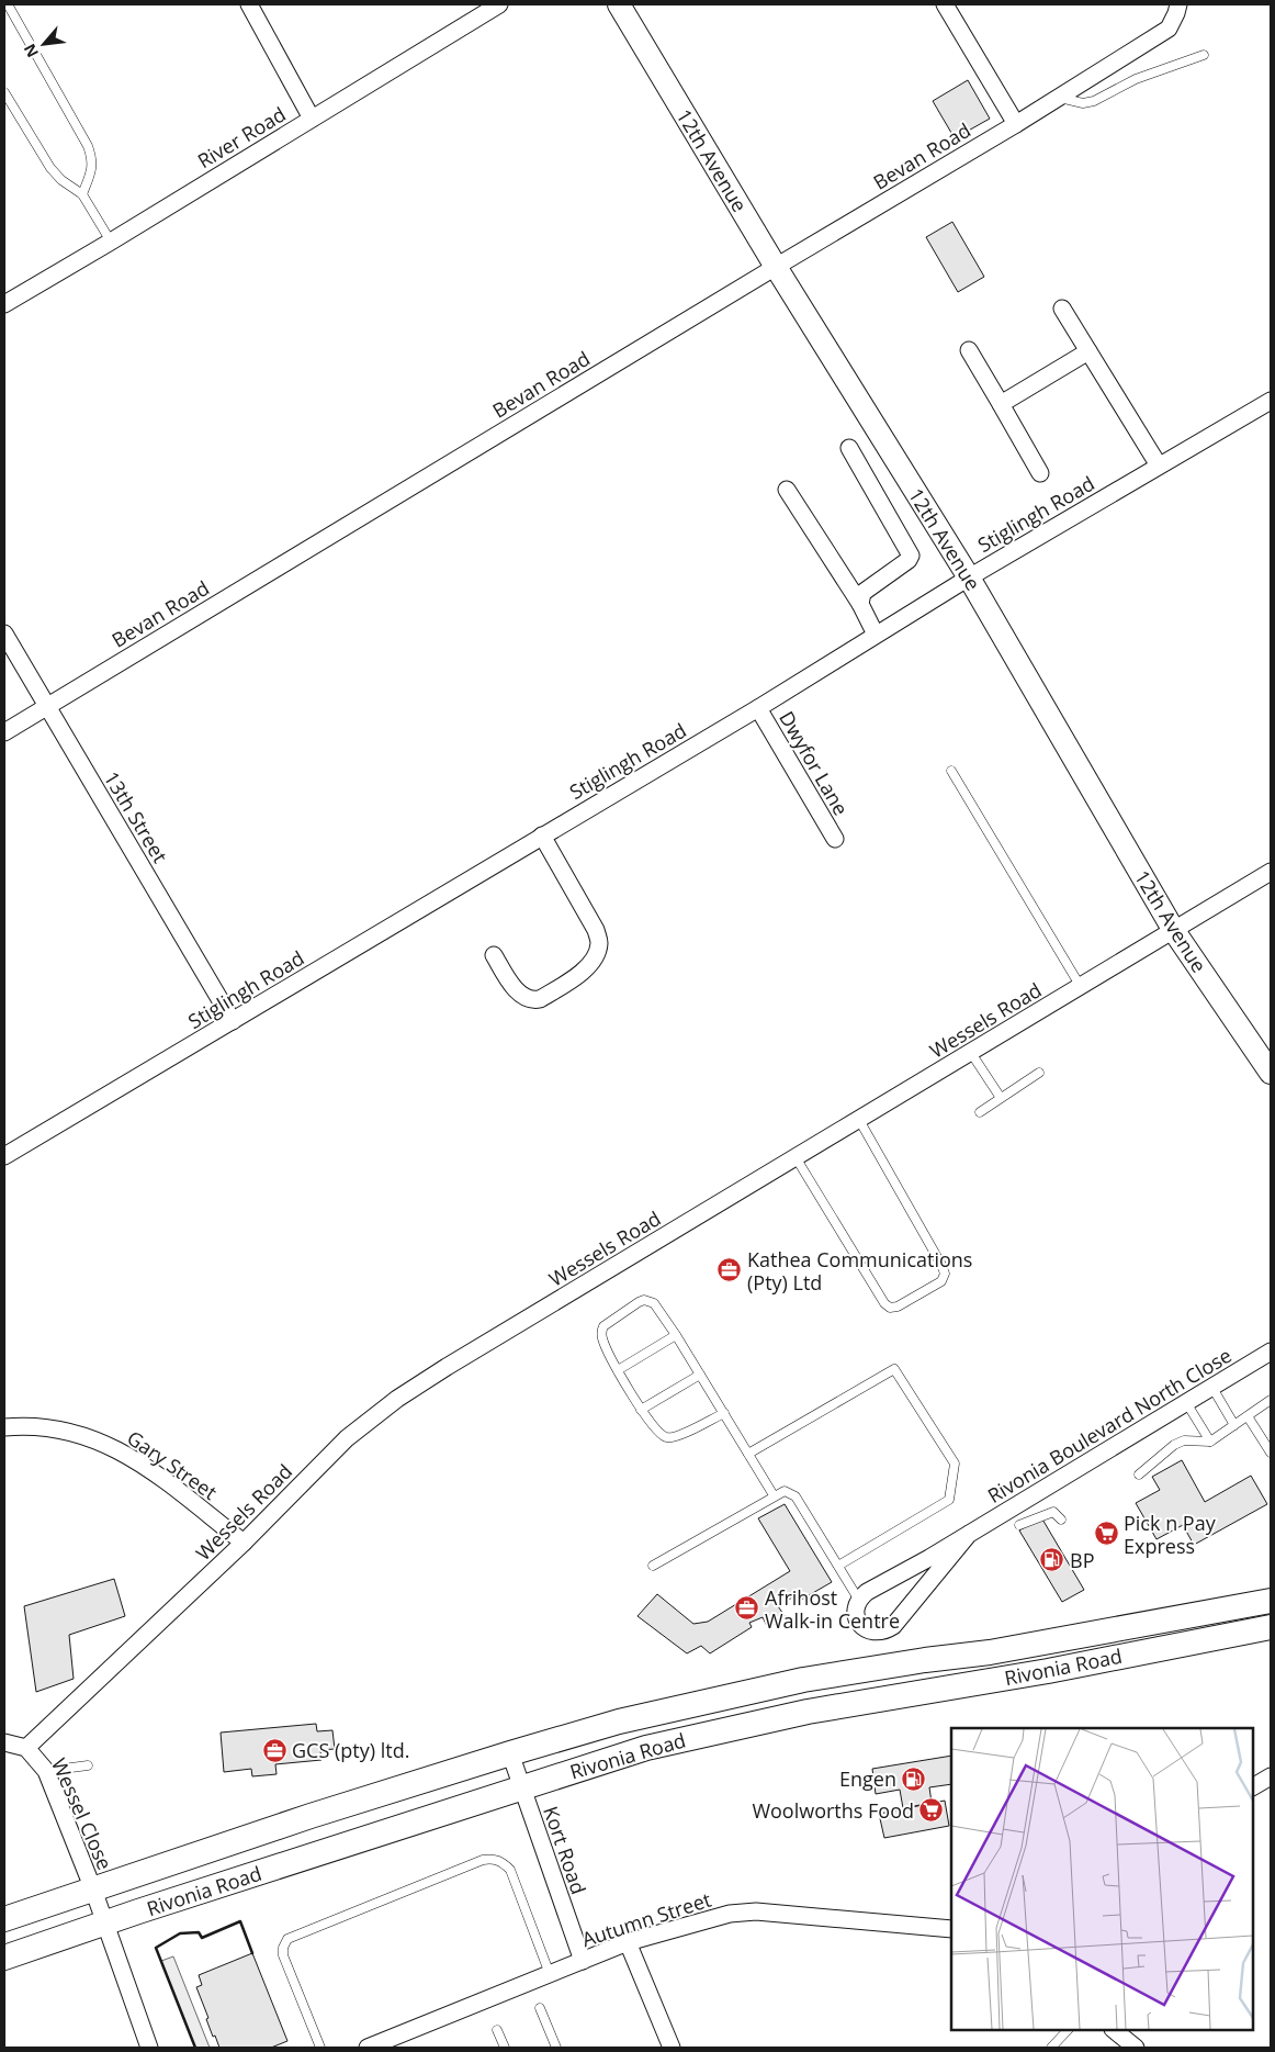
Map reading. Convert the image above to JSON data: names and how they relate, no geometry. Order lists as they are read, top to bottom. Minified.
{"streets":{"main road":["12th Avenue","Rivonia Road"],"street":["River Road","Bevan Road","Stiglingh Road","Dwyfor Lane","13th Street","Wessels Road","Rivonia Boulevard North Close","Gary Street","Wessel Close","Kort Road","Autumn Street"]},"crossings":[["Bevan Road","12th Avenue"],["Bevan Road","13th Street"],["12th Avenue","Stiglingh Road"],["12th Avenue","Wessels Road"],["Stiglingh Road","Dwyfor Lane"],["Stiglingh Road","13th Street"],["Wessels Road","Gary Street"],["Wessels Road","Wessel Close"],["Rivonia Road","Wessel Close"],["Rivonia Road","Kort Road"],["Kort Road","Autumn Street"]],"places":{"office":["Kathea Communications (Pty) Ltd","Afrihost Walk-in Centre","GCS (pty) ltd."],"supermarket":["Pick n Pay Express","Woolworths Food"],"fuel station":["BP","Engen"]},"north":"bottom left"}
